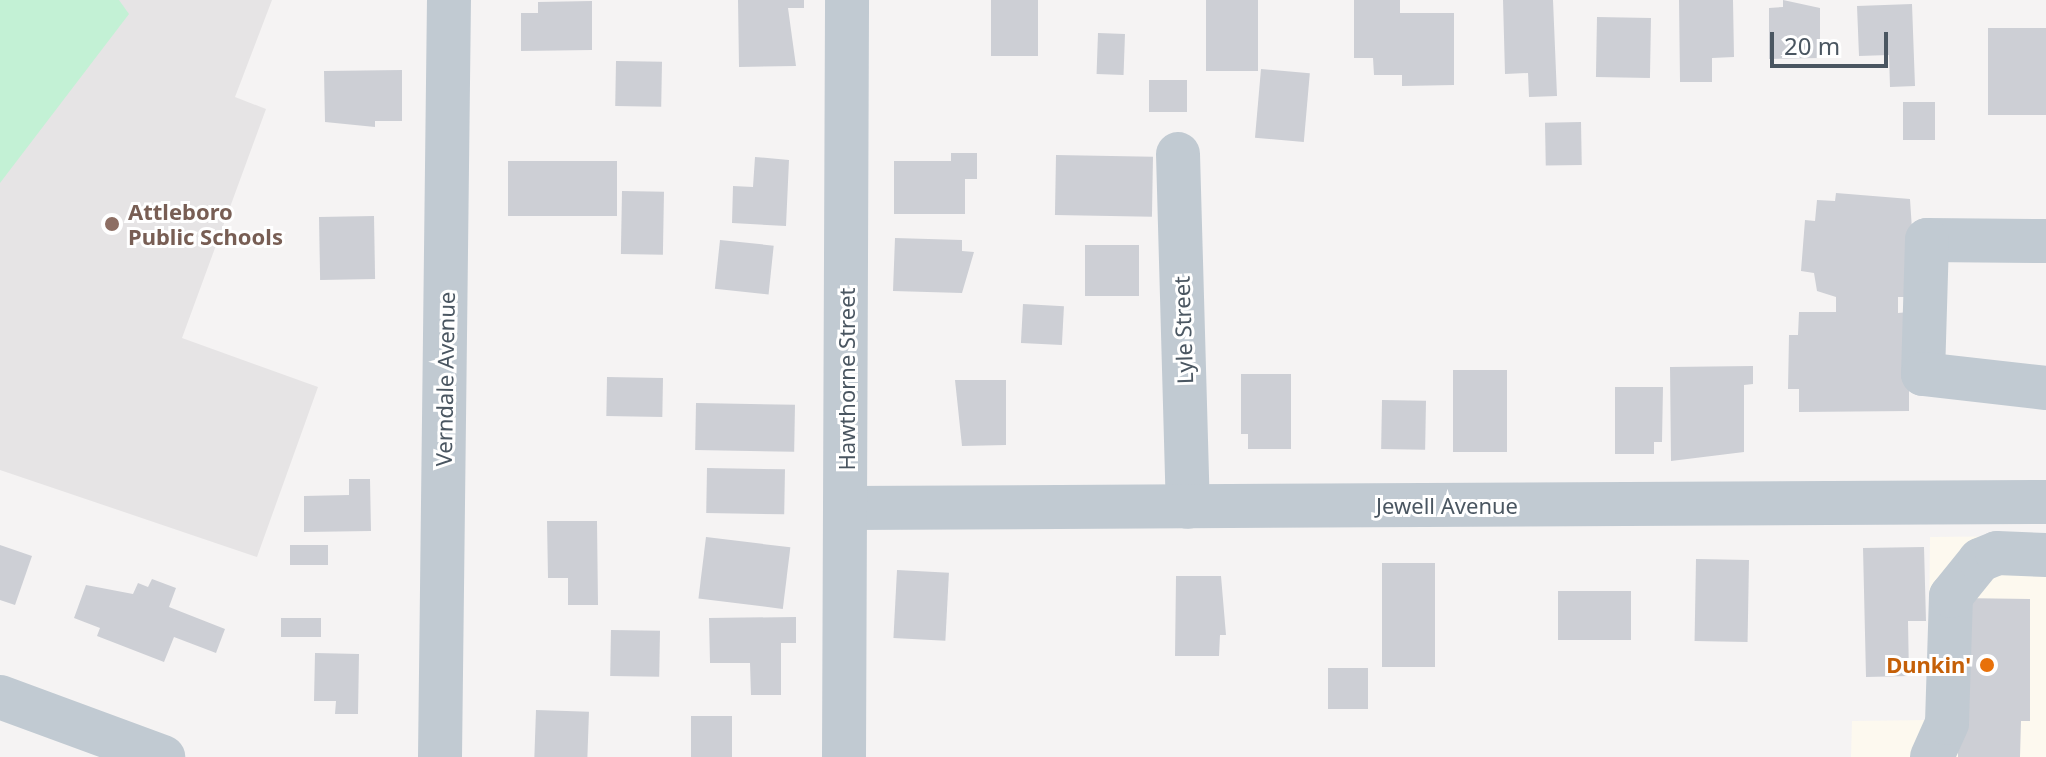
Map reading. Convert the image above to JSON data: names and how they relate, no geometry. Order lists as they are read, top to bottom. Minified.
{"streets":{"street":["Lyle Street","Verndale Avenue","Hawthorne Street","Jewell Avenue"]},"crossings":[["Lyle Street","Jewell Avenue"],["Hawthorne Street","Jewell Avenue"]],"places":["Attleboro Public Schools","Dunkin'"],"scale_bar":"20 m"}
